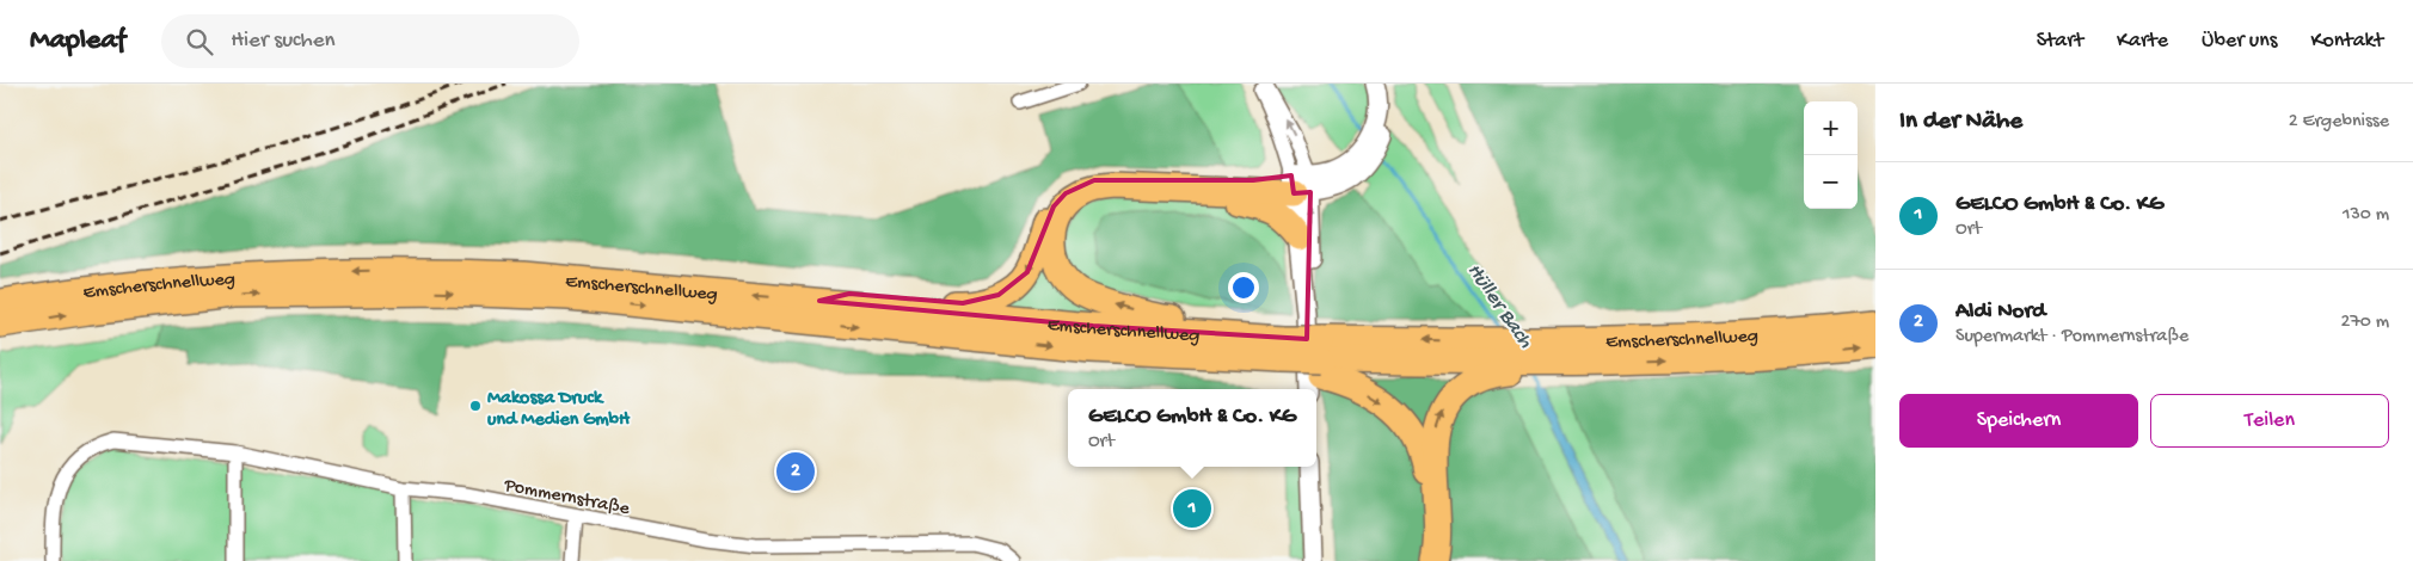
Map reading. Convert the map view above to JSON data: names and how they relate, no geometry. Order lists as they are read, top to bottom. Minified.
{"streets":{"highway":["Emscherschnellweg"],"street":["Pommernstraße"]},"water":["Hüller Bach"],"places":["Makossa Druck und Medien GmbH"],"page":{"header":"Mapleaf","search":"Hier suchen","nav":["Start","Karte","Über uns","Kontakt"],"heading":["In der Nähe","2 Ergebnisse"],"map_buttons":["+","−"],"list":[{"mark":"1","name":"GELCO GmbH & Co. KG","note":"Ort","value":"130 m"},{"mark":"2","name":"Aldi Nord","note":"Supermarkt · Pommernstraße","value":"270 m"}],"buttons":["Speichern","Teilen"],"popup":["GELCO GmbH & Co. KG","Ort"],"pins":["2","1"]}}
